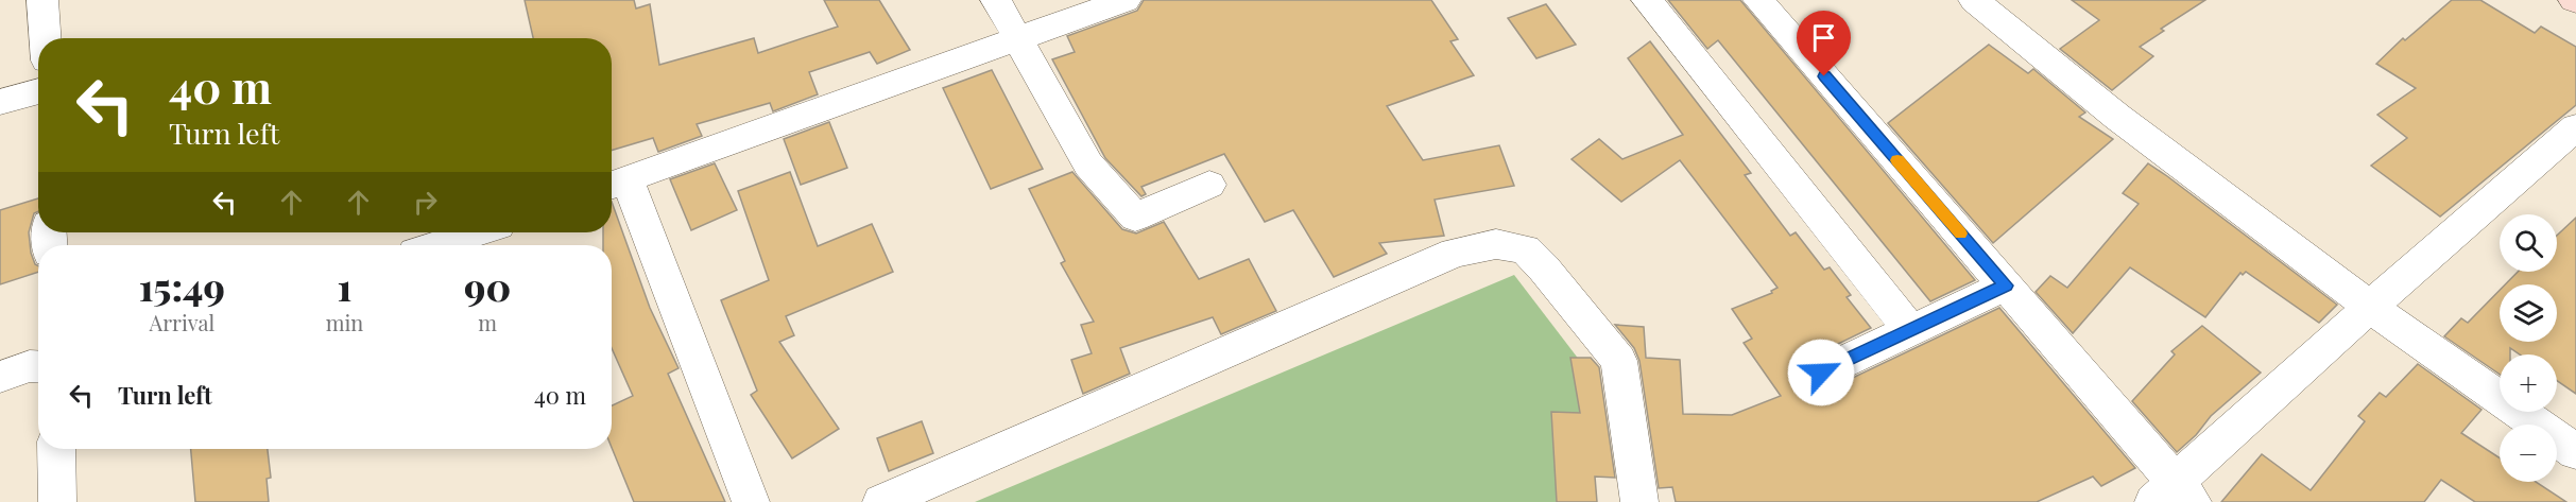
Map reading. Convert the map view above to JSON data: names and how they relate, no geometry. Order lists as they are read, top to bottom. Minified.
{"page":{"turn":["40 m","Turn left"],"map_buttons":["+","−"],"eta":["15:49","Arrival","1","min","90","m"],"list":[{"name":"Turn left","value":"40 m"}]}}
